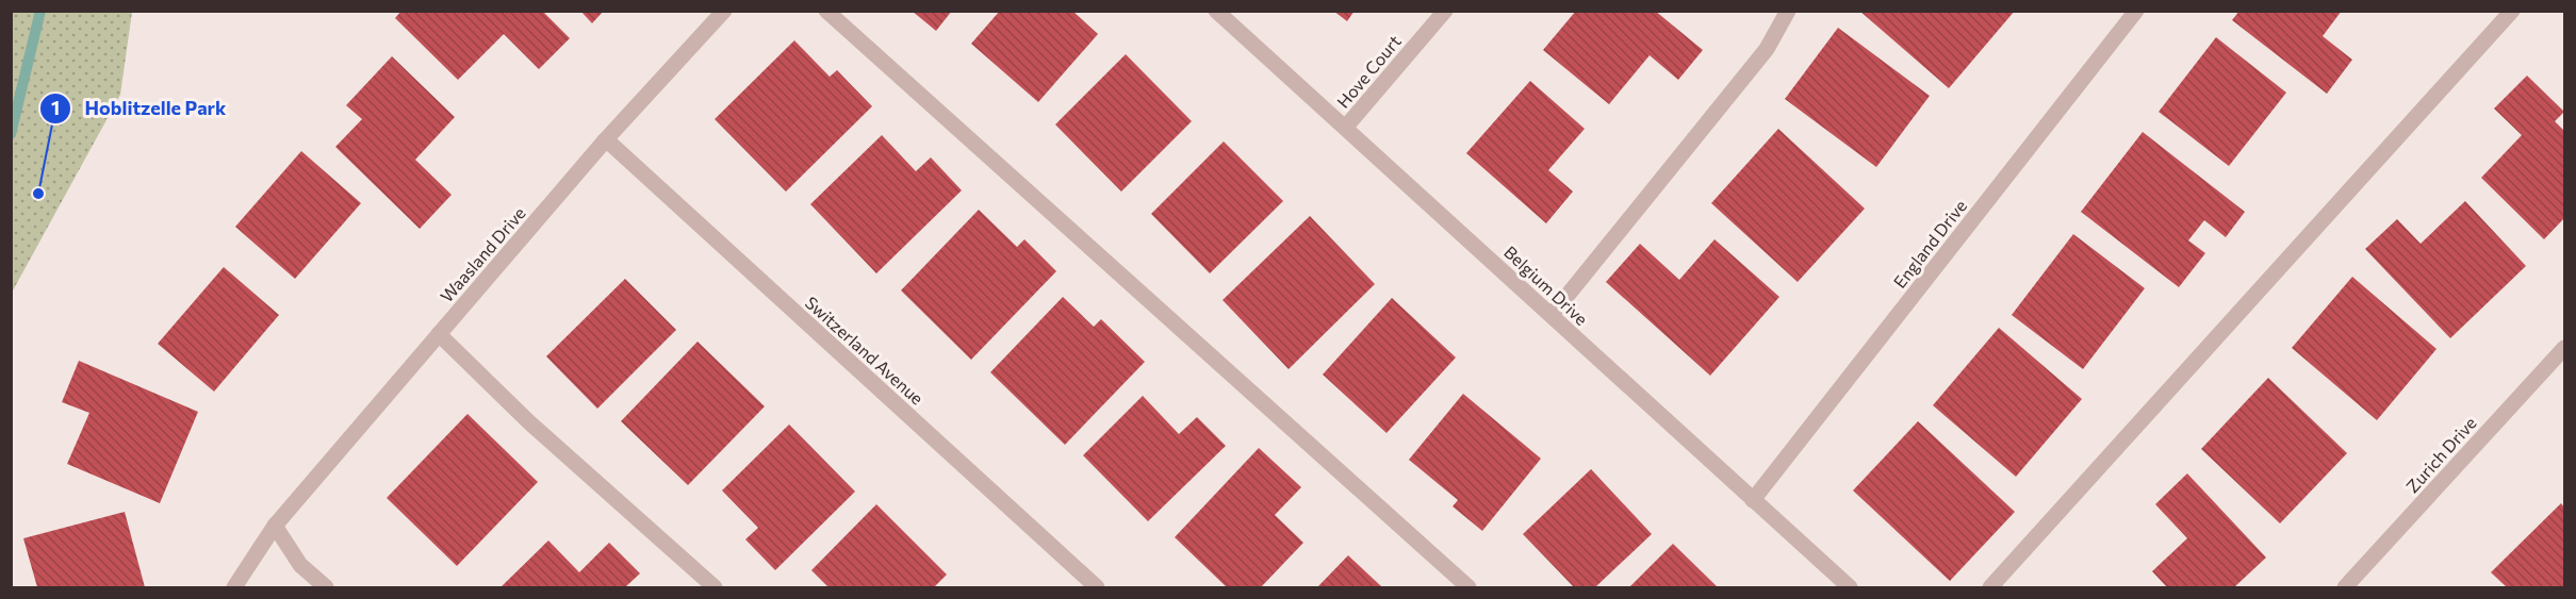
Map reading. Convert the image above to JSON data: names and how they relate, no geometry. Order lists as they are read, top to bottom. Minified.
{"streets":{"street":["Hove Court","England Drive","Waasland Drive","Belgium Drive","Switzerland Avenue","Zurich Drive"]},"crossings":[["Hove Court","Belgium Drive"],["England Drive","Belgium Drive"],["Waasland Drive","Switzerland Avenue"]],"places":["Hoblitzelle Park"]}
